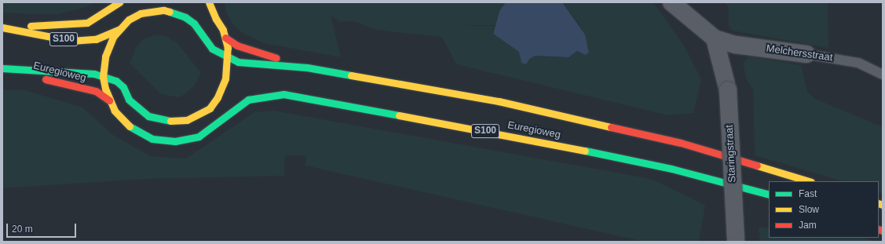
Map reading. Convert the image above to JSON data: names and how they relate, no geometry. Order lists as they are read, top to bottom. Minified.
{"streets":{"main road":["S100","Euregioweg"],"street":["Melchersstraat","Staringstraat"]},"crossings":[["Melchersstraat","Staringstraat"]],"legend":["Fast","Slow","Jam"],"scale_bar":"20 m"}
